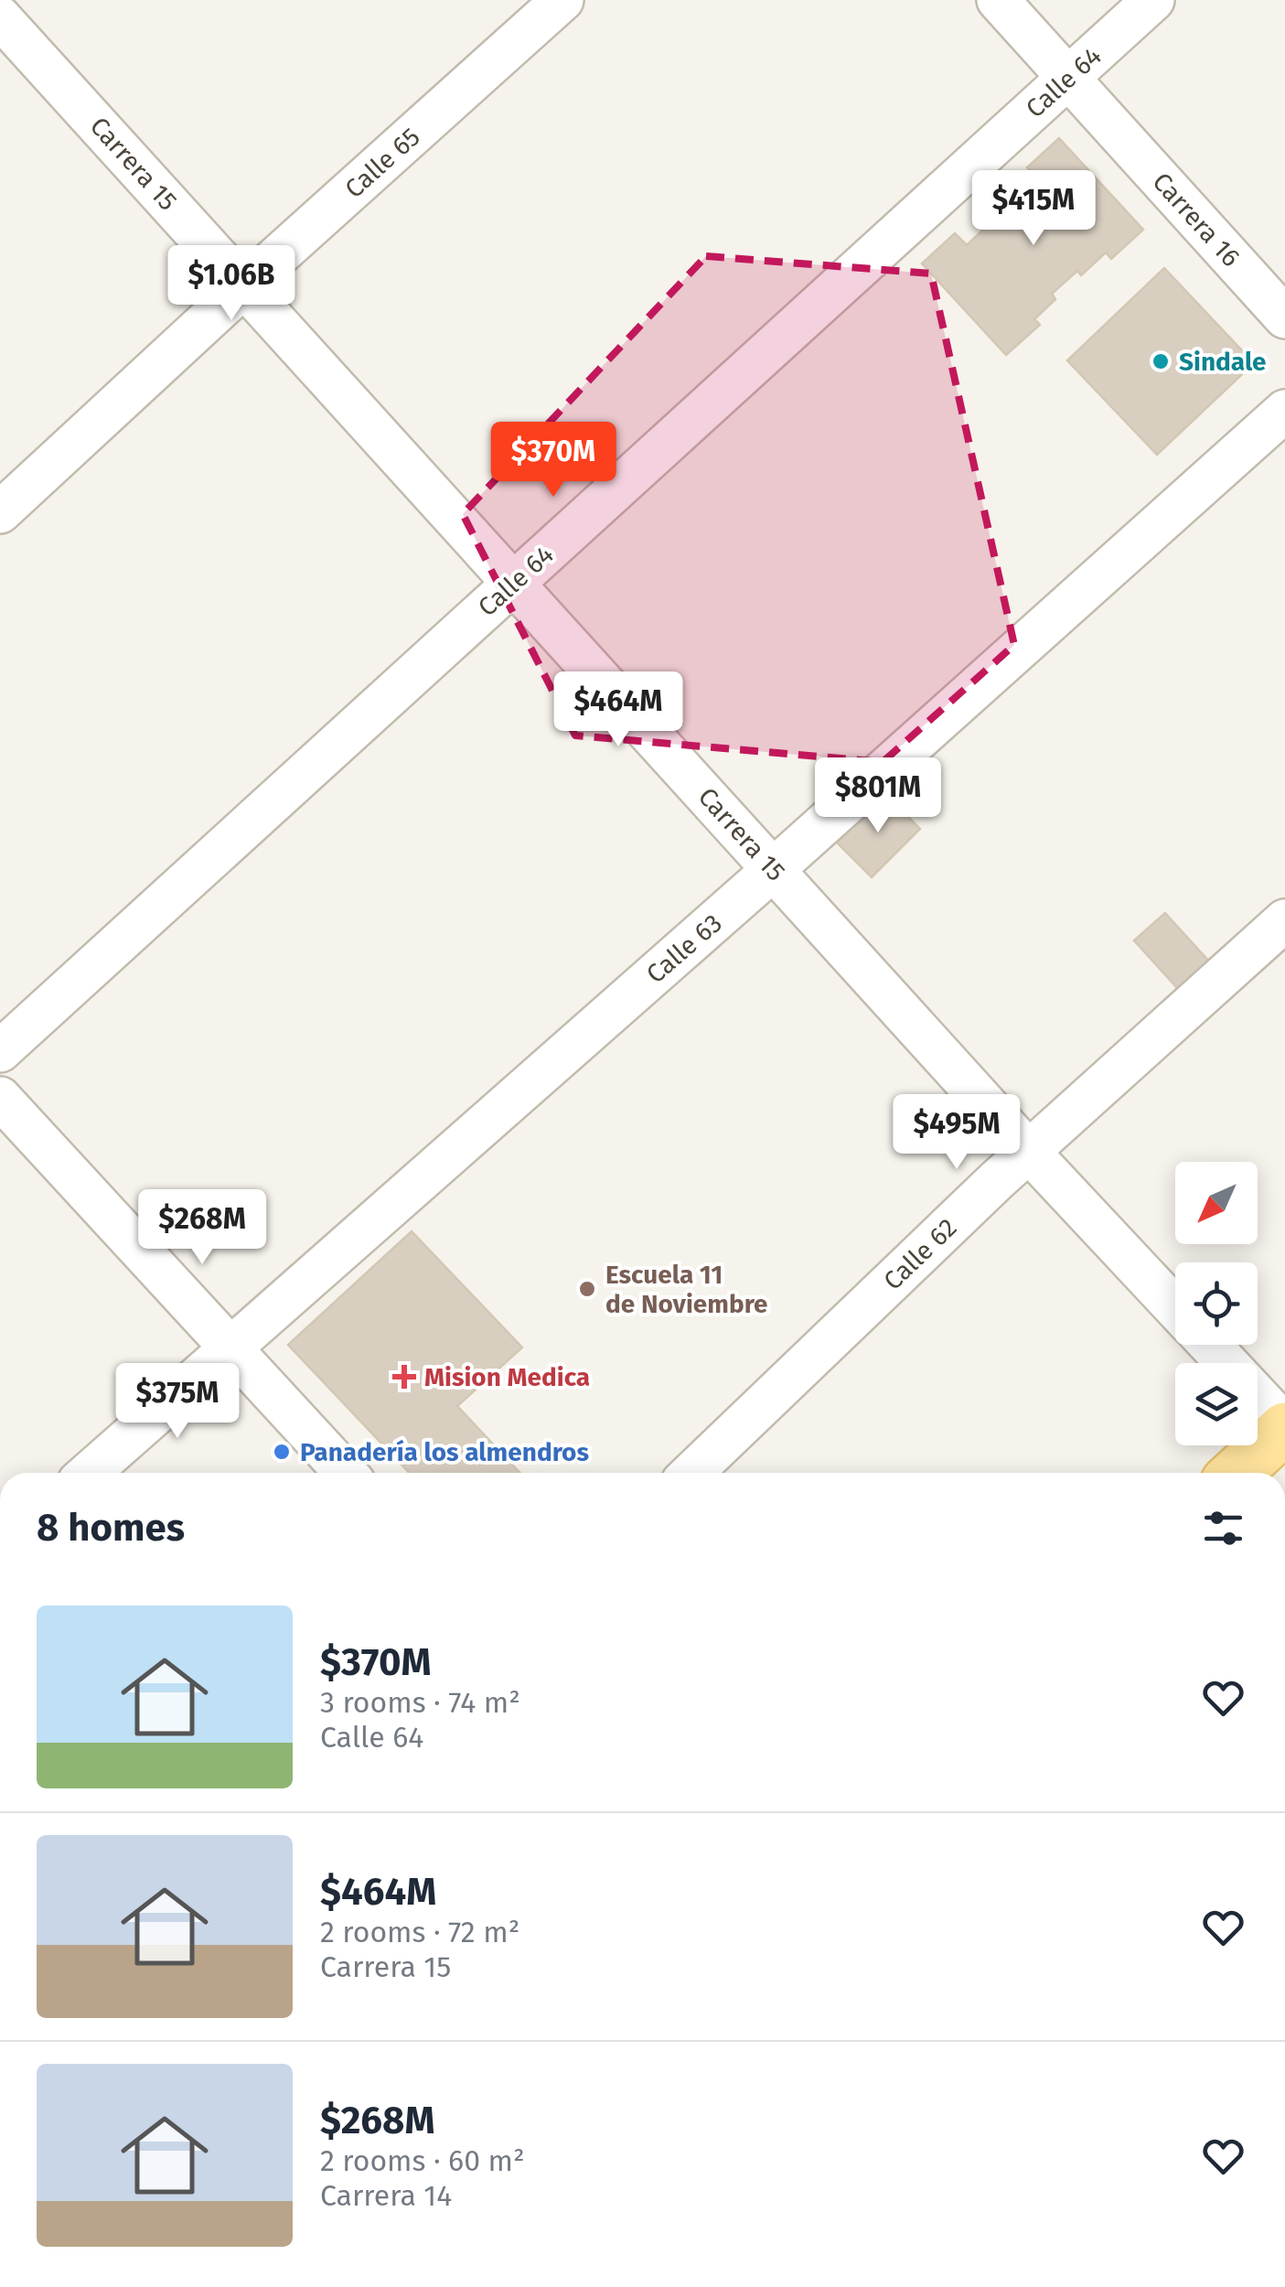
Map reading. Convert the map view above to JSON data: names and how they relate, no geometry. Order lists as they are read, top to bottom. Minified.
{"streets":{"street":["Calle 64","Calle 65","Carrera 15","Carrera 16","Calle 63","Calle 62"]},"crossings":[["Calle 64","Carrera 15"],["Calle 64","Carrera 16"],["Calle 65","Carrera 15"],["Carrera 15","Calle 63"],["Carrera 15","Calle 62"]],"places":{"other":["Sindale","Escuela 11 de Noviembre","Panadería los almendros"],"health":["Mision Medica"]},"north":"bottom left","page":{"price":["$415M","$1.06B","$370M","$464M","$801M","$495M","$268M","$375M"],"heading":"8 homes","list":[{"name":"$370M","note":"3 rooms · 74 m² · Calle 64"},{"name":"$464M","note":"2 rooms · 72 m² · Carrera 15"},{"name":"$268M","note":"2 rooms · 60 m² · Carrera 14"}]}}
